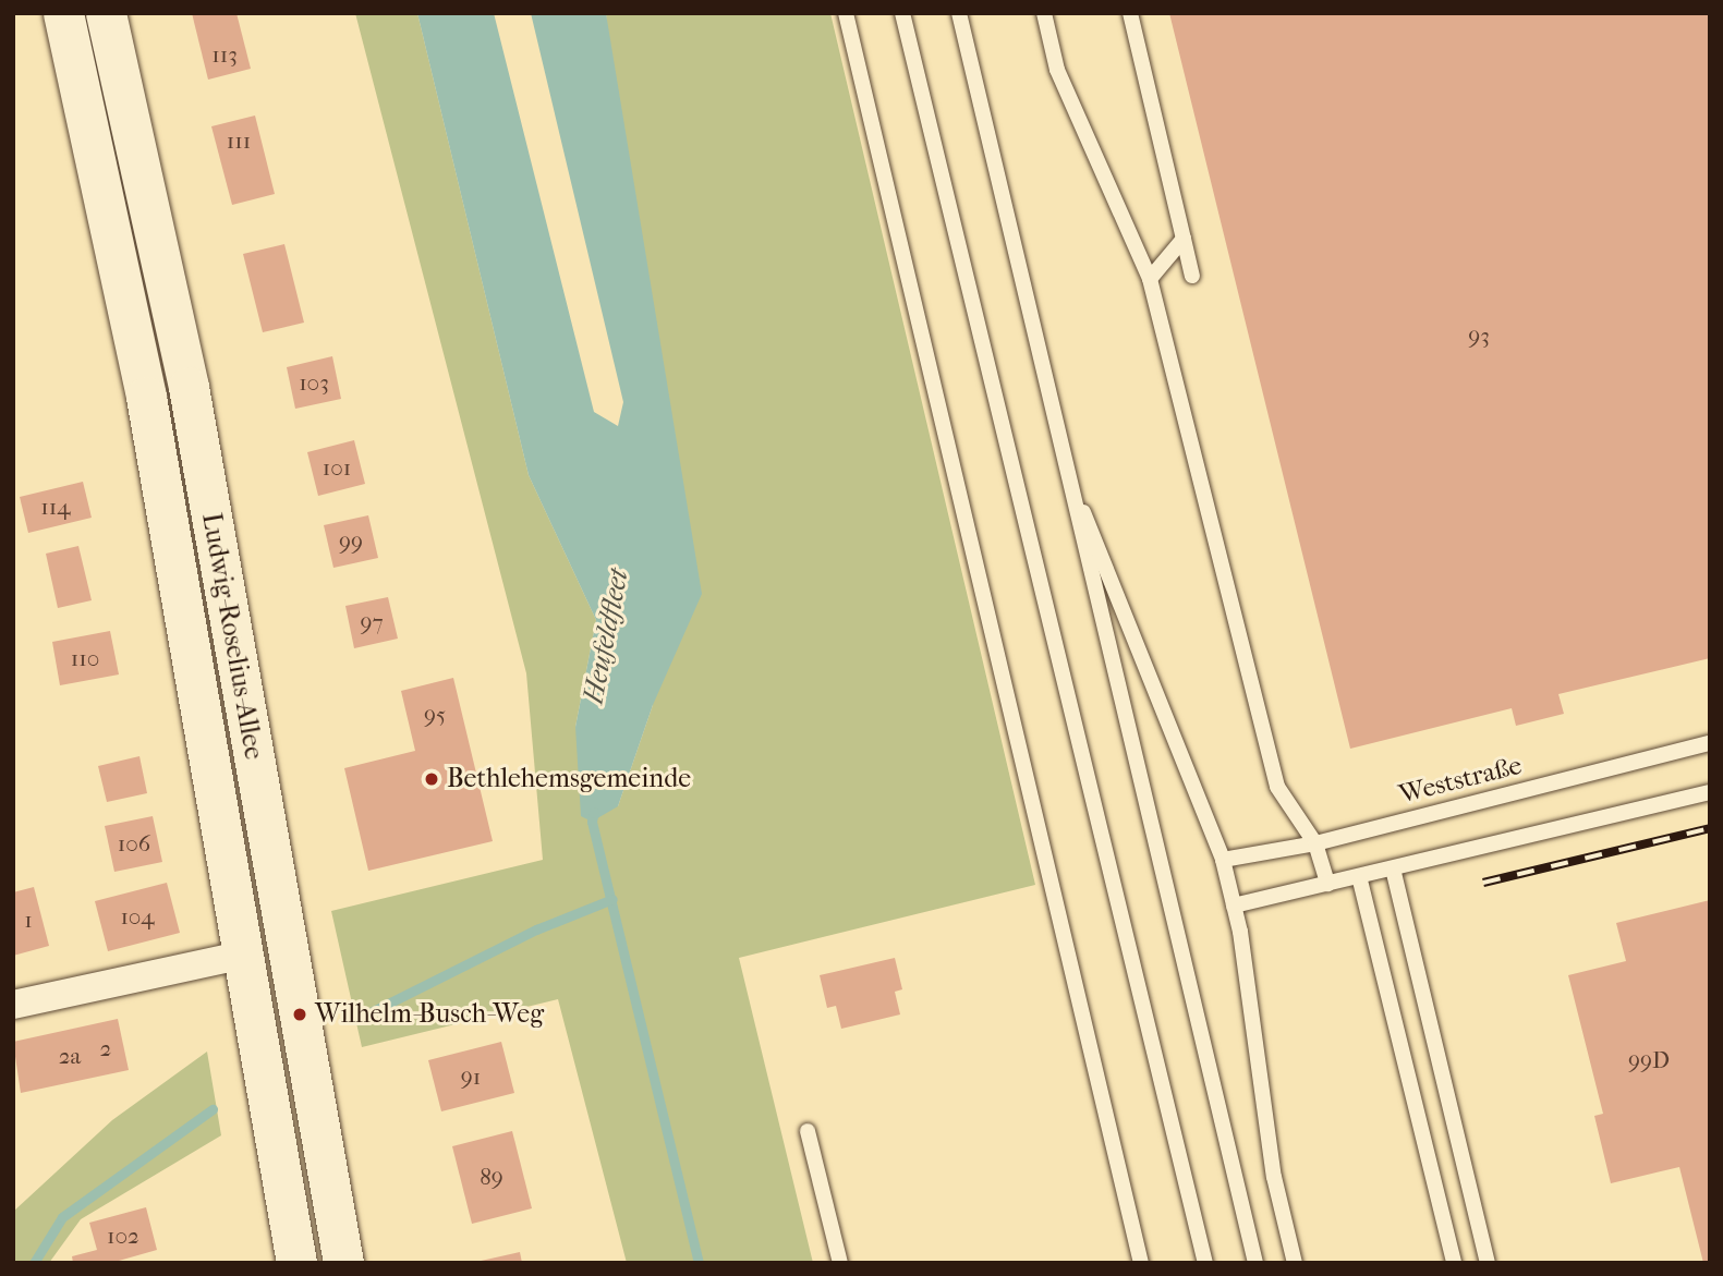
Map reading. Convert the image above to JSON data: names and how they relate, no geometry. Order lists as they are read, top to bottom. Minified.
{"streets":{"main road":["Ludwig-Roselius-Allee"],"lane":["Weststraße"]},"water":["Heufeldfleet"],"places":["Bethlehemsgemeinde","Wilhelm-Busch-Weg"],"house_numbers":["113","111","93","103","101","114","99","97","110","95","106","104","1","2","2a","99D","91","89","102"]}
